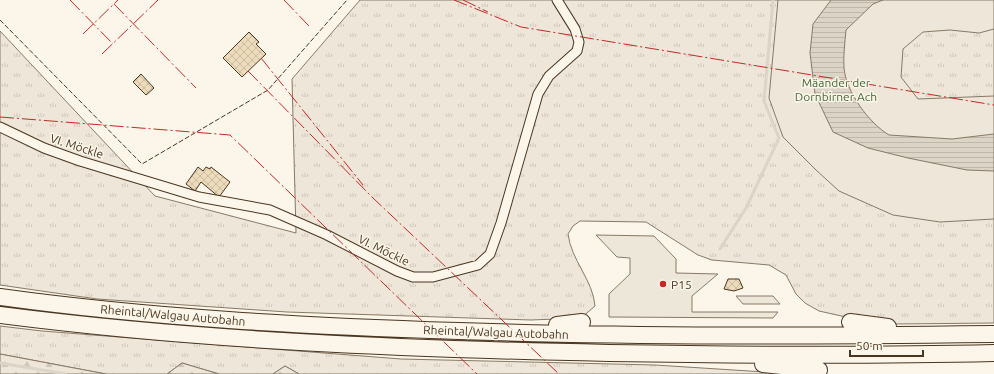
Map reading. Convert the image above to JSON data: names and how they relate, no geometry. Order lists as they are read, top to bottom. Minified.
{"streets":{"highway":["Rheintal/Walgau Autobahn"],"street":["VI. Möckle"]},"parks":["Mäander der Dornbirner Ach"],"places":["P15"],"scale_bar":"50 m"}
